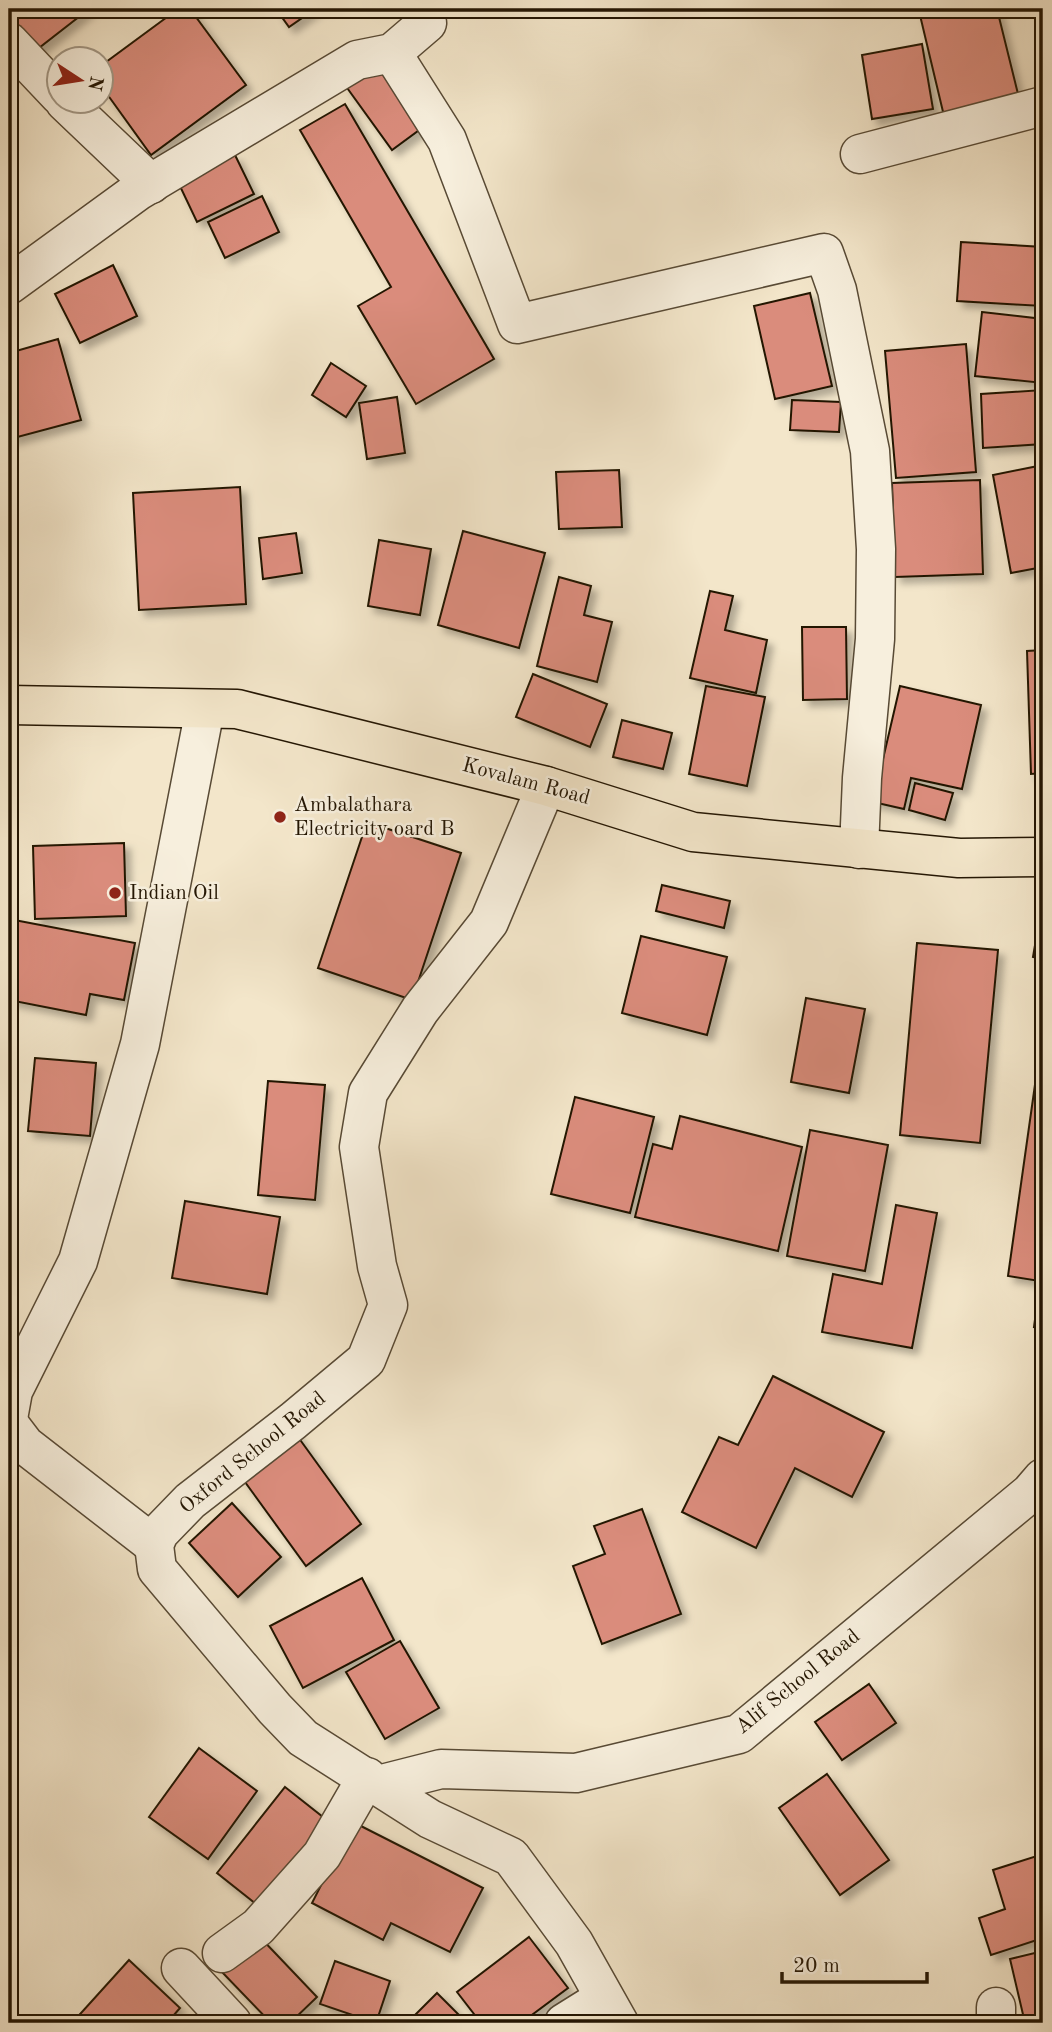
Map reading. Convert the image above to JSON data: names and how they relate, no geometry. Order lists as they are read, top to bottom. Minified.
{"streets":{"main road":["Kovalam Road"],"street":["Oxford School Road","Alif School Road"]},"crossings":[["Kovalam Road","Oxford School Road"]],"places":["Ambalathara Electricity oard B","Indian Oil"],"scale_bar":"20 m","north":"right"}
